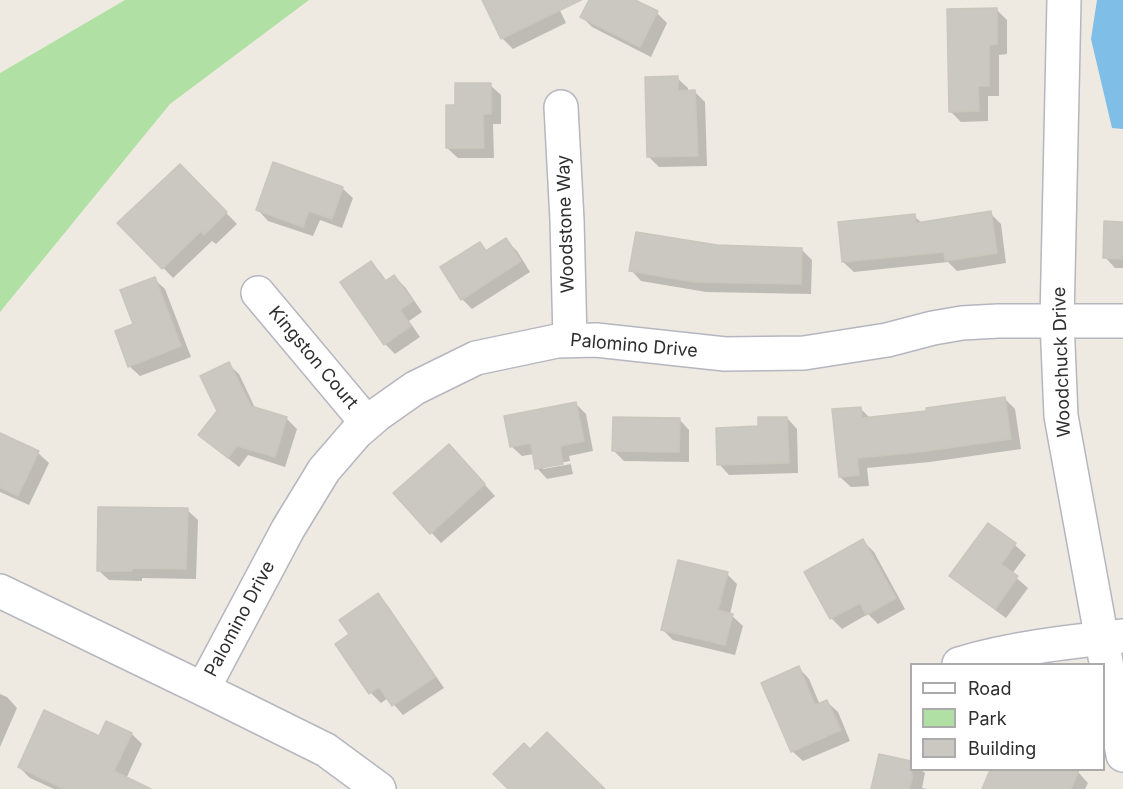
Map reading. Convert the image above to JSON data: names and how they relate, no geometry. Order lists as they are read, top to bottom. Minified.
{"streets":{"street":["Woodstone Way","Palomino Drive","Kingston Court","Woodchuck Drive"]},"crossings":[["Woodstone Way","Palomino Drive"],["Palomino Drive","Kingston Court"],["Palomino Drive","Woodchuck Drive"]],"legend":["Road","Park","Building"]}
